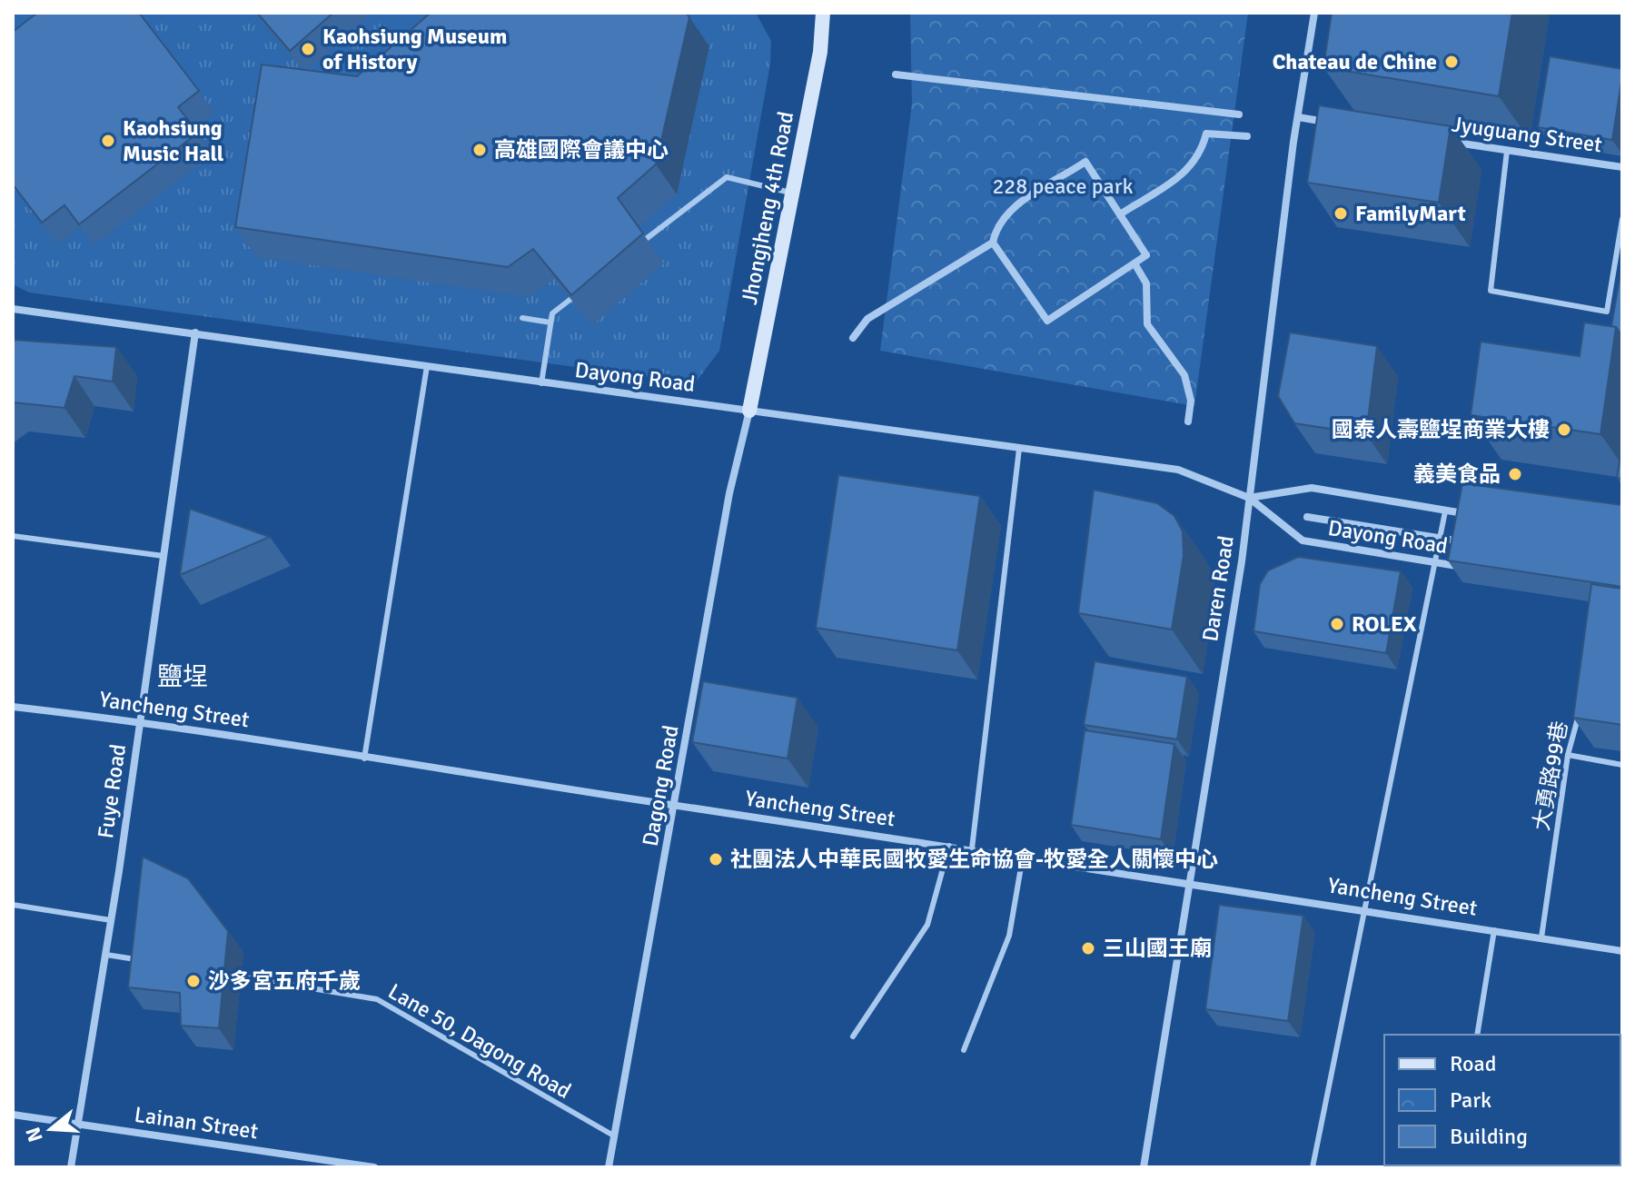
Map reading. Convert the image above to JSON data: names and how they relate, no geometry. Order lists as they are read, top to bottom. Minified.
{"streets":{"street":["Jyuguang Street","Jhongjheng 4th Road","Dayong Road","Daren Road","Yancheng Street","Dagong Road","Fuye Road","Lainan Street"],"lane":["大勇路99巷","Lane 50, Dagong Road"]},"crossings":[["Jhongjheng 4th Road","Dayong Road"],["Jhongjheng 4th Road","Dagong Road"],["Dayong Road","Daren Road"],["Dayong Road","Dagong Road"],["Dayong Road","Fuye Road"],["Daren Road","Yancheng Street"],["Yancheng Street","大勇路99巷"],["Yancheng Street","Dagong Road"],["Yancheng Street","Fuye Road"],["Dagong Road","Lane 50, Dagong Road"],["Fuye Road","Lainan Street"]],"districts":["鹽埕"],"parks":["228 peace park"],"places":["Kaohsiung Museum of History","Chateau de Chine","Kaohsiung Music Hall","高雄國際會議中心","FamilyMart","國泰人壽鹽埕商業大樓","義美食品","ROLEX","社團法人中華民國牧愛生命協會-牧愛全人關懷中心","三山國王廟","沙多宮五府千歲"],"legend":["Road","Park","Building"],"north":"left"}
